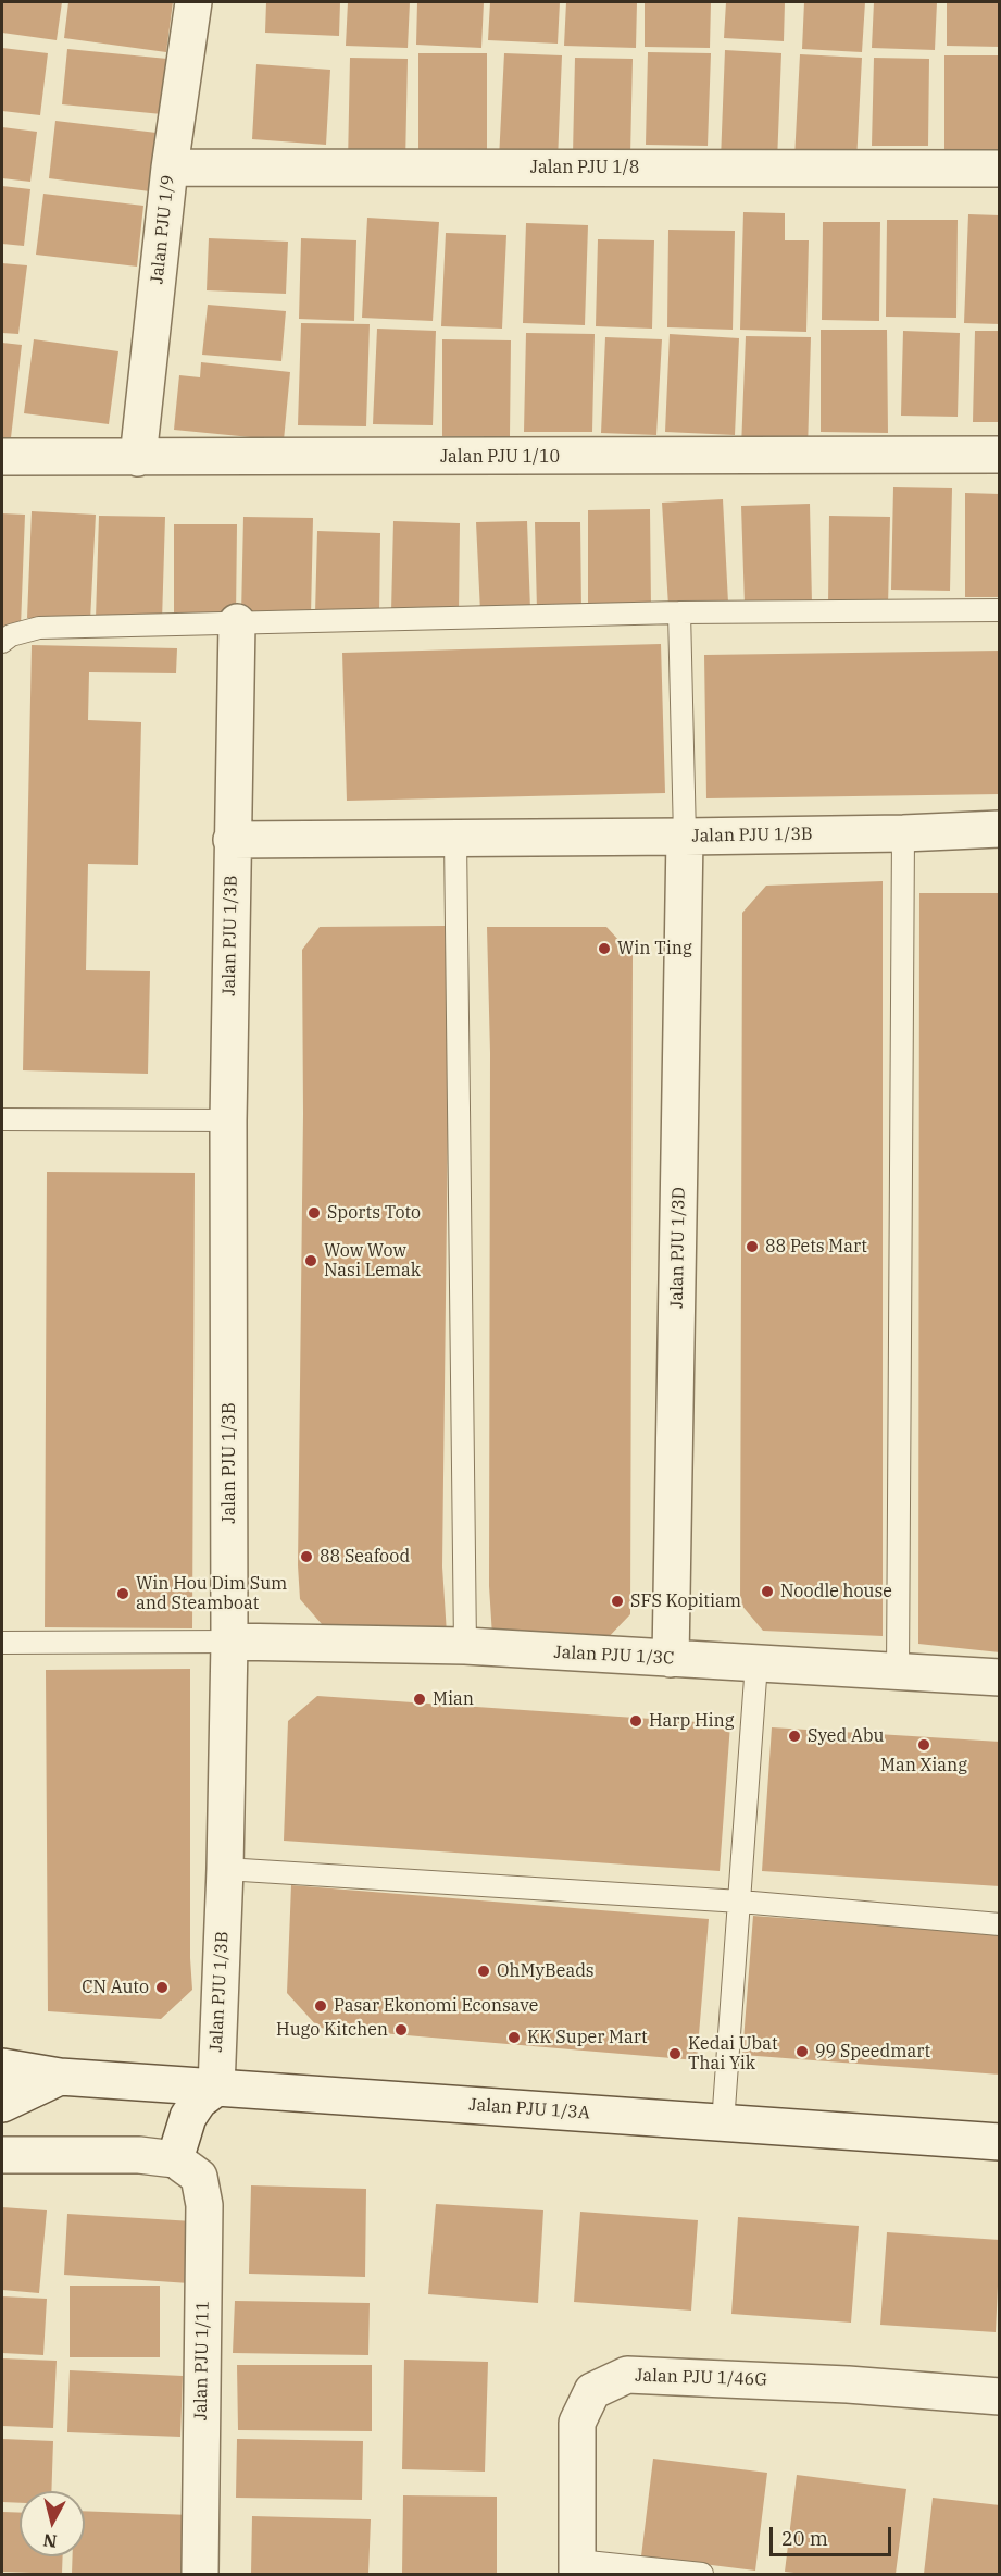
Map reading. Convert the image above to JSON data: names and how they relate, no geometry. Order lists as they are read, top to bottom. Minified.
{"streets":{"street":["Jalan PJU 1/8","Jalan PJU 1/9","Jalan PJU 1/10","Jalan PJU 1/3B","Jalan PJU 1/3D","Jalan PJU 1/3C","Jalan PJU 1/3A","Jalan PJU 1/11","Jalan PJU 1/46G"]},"crossings":[["Jalan PJU 1/8","Jalan PJU 1/9"],["Jalan PJU 1/9","Jalan PJU 1/10"],["Jalan PJU 1/3B","Jalan PJU 1/3D"],["Jalan PJU 1/3B","Jalan PJU 1/3C"],["Jalan PJU 1/3B","Jalan PJU 1/3A"],["Jalan PJU 1/3D","Jalan PJU 1/3C"]],"places":["Win Ting","Sports Toto","88 Pets Mart","Wow Wow Nasi Lemak","88 Seafood","Noodle house","Win Hou Dim Sum and Steamboat","SFS Kopitiam","Mian","Harp Hing","Syed Abu","Man Xiang","OhMyBeads","CN Auto","Pasar Ekonomi Econsave","Hugo Kitchen","KK Super Mart","99 Speedmart","Kedai Ubat Thai Yik"],"scale_bar":"20 m","north":"bottom"}
